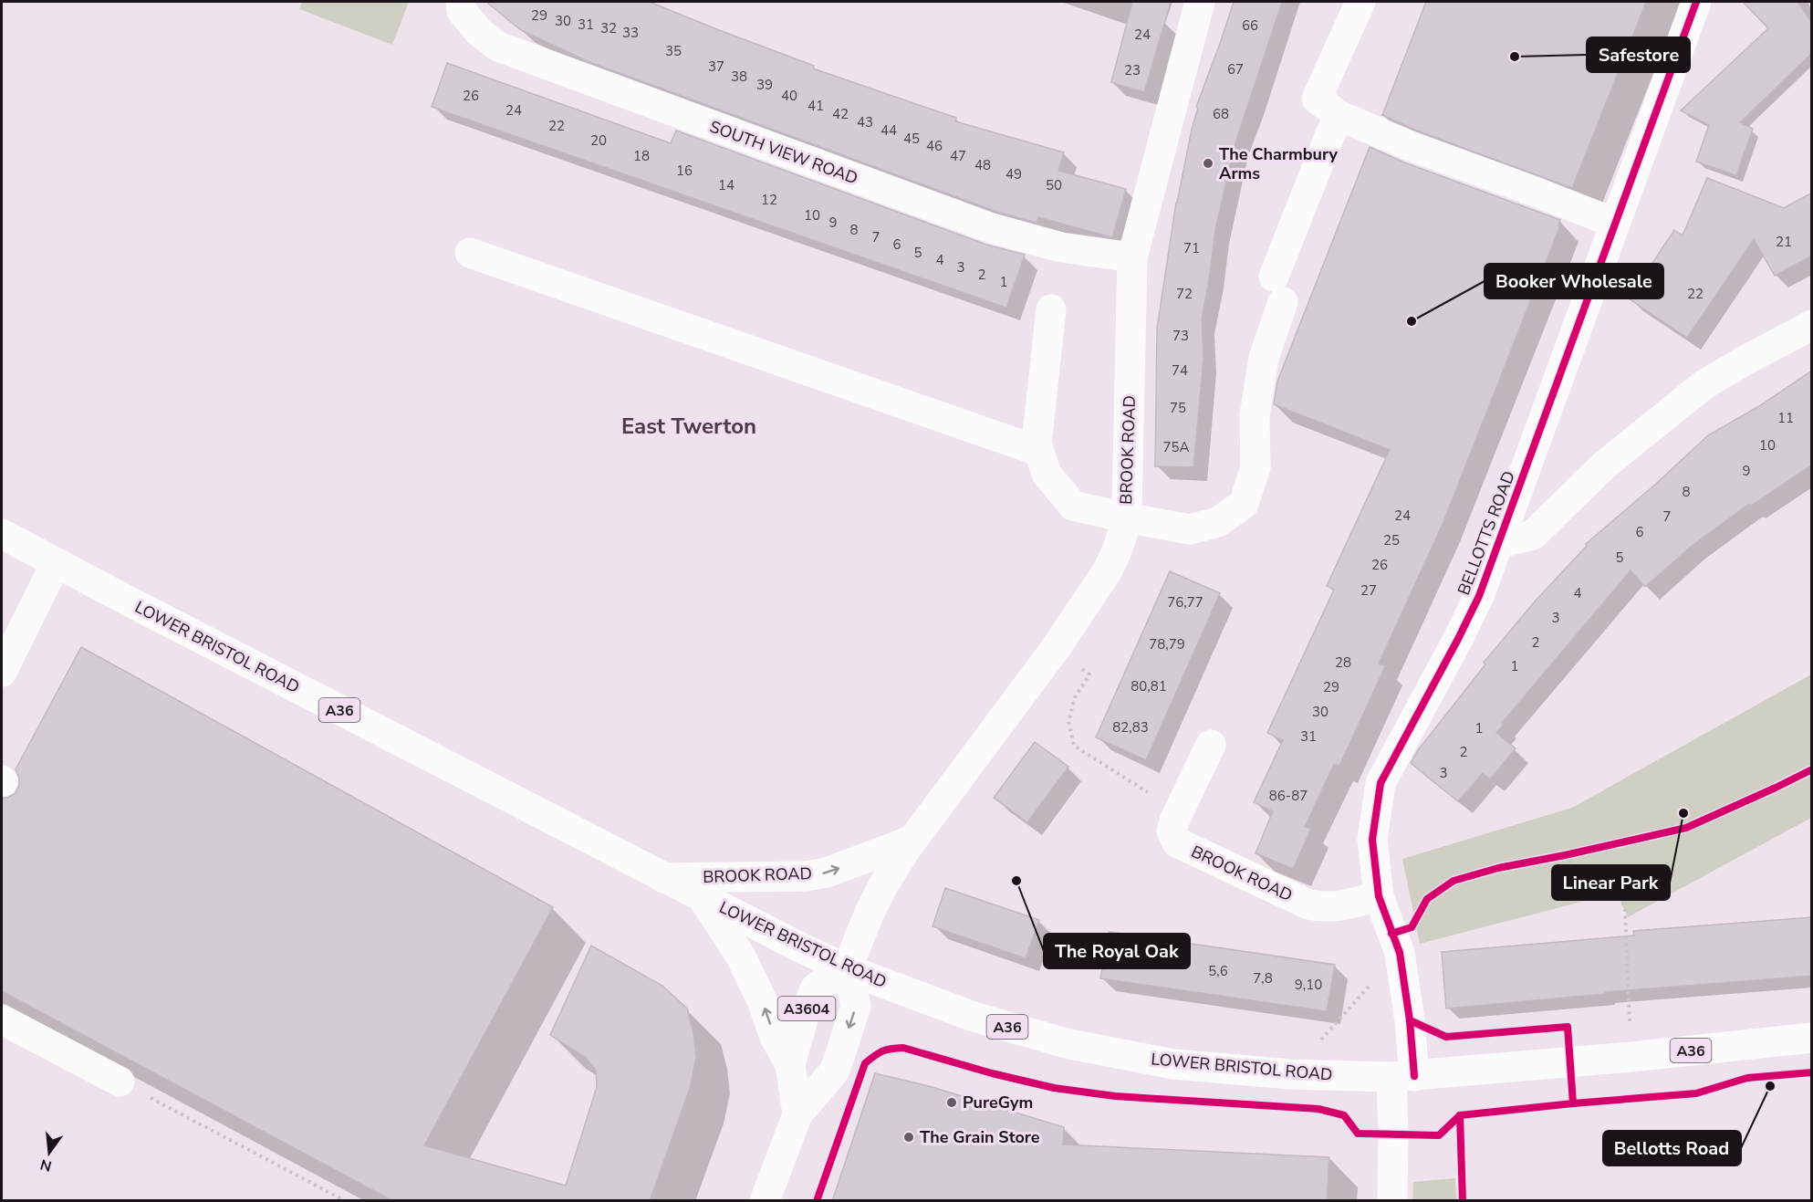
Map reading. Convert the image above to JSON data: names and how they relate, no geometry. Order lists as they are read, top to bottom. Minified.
{"streets":{"main road":["SOUTH VIEW ROAD","BROOK ROAD","BELLOTTS ROAD","LOWER BRISTOL ROAD","A36","A3604"]},"crossings":[["SOUTH VIEW ROAD","BROOK ROAD"],["BROOK ROAD","BELLOTTS ROAD"],["BROOK ROAD","LOWER BRISTOL ROAD"],["BROOK ROAD","A3604"],["BELLOTTS ROAD","LOWER BRISTOL ROAD"],["LOWER BRISTOL ROAD","A3604"]],"districts":["East Twerton"],"places":["Safestore","The Charmbury Arms","Booker Wholesale","Linear Park","The Royal Oak","Bellotts Road","PureGym","The Grain Store"],"house_numbers":["29","30","31","66","32","33","24","35","37","67","23","38","39","26","40","41","24","42","68","43","22","44","45","20","46","18","47","48","16","49","14","50","12","10","9","8","7","21","6","71","5","4","3","2","1","72","22","73","74","75","11","10","75A","9","8","24","7","6","25","5","26","27","4","76,77","3","2","78,79","28","1","80,81","29","30","82,83","1","31","2","3","86-87","5,6","7,8","9,10"],"north":"bottom"}
